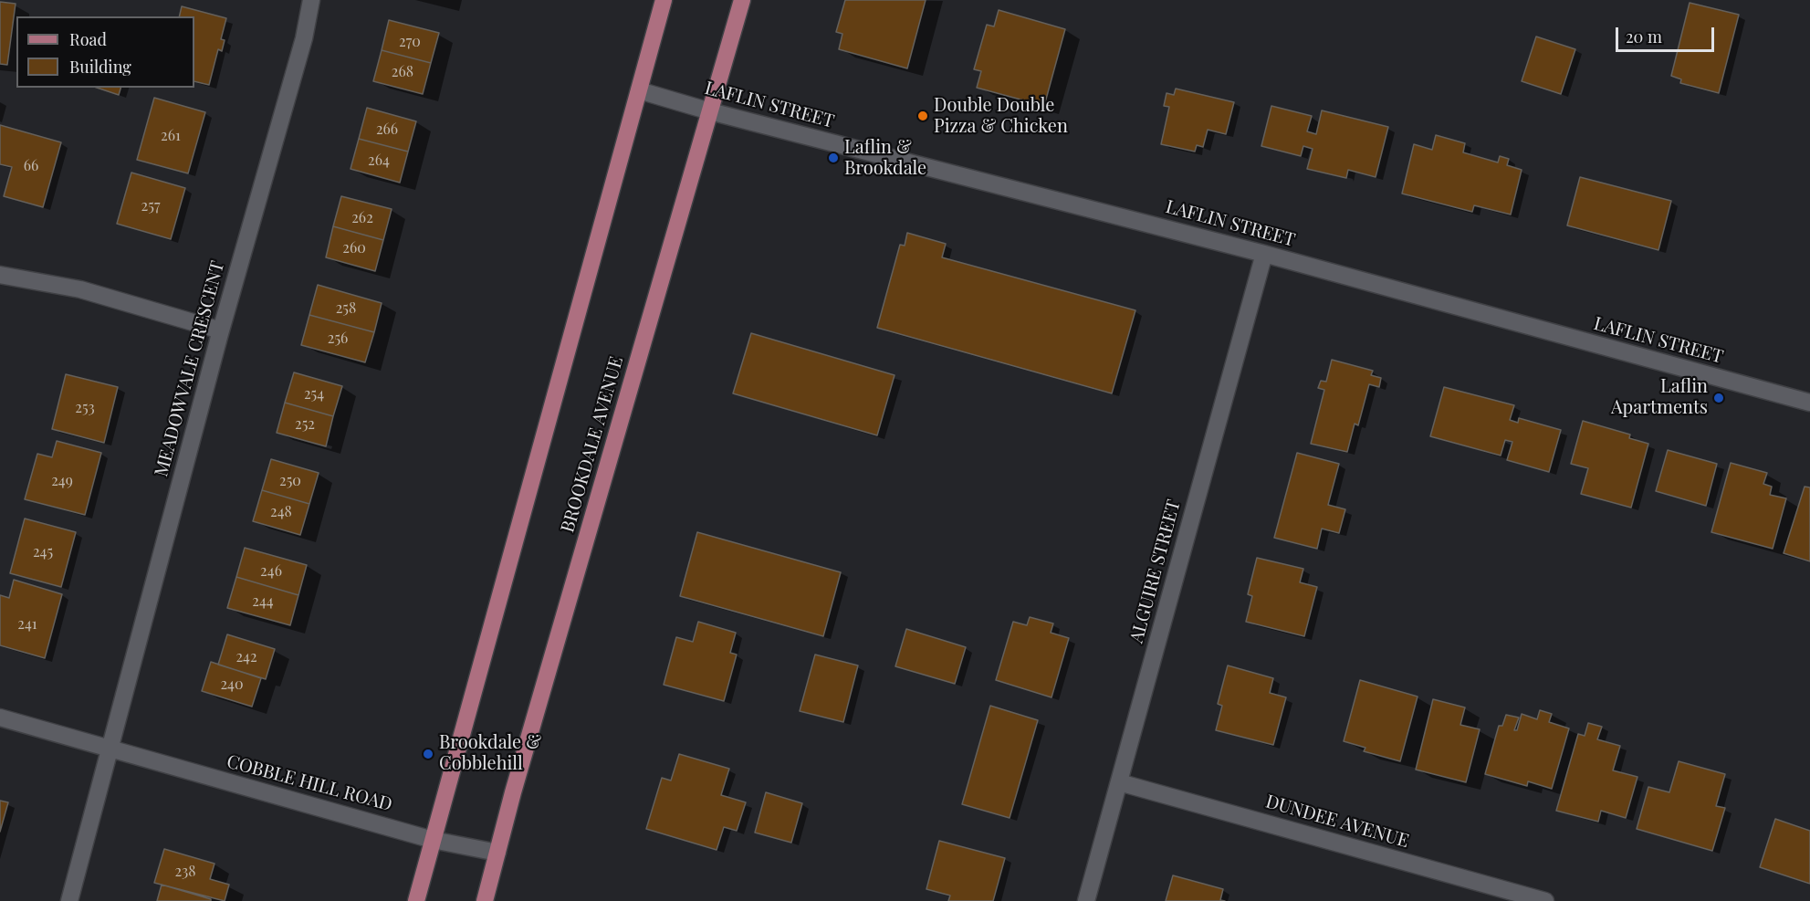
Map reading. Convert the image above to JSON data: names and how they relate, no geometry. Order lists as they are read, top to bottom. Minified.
{"streets":{"main road":["BROOKDALE AVENUE"],"street":["LAFLIN STREET","MEADOWVALE CRESCENT","ALGUIRE STREET","COBBLE HILL ROAD","DUNDEE AVENUE"]},"crossings":[["LAFLIN STREET","BROOKDALE AVENUE"],["LAFLIN STREET","ALGUIRE STREET"],["MEADOWVALE CRESCENT","COBBLE HILL ROAD"],["BROOKDALE AVENUE","COBBLE HILL ROAD"],["ALGUIRE STREET","DUNDEE AVENUE"]],"places":["Double Double Pizza & Chicken","Laflin & Brookdale","Laflin Apartments","Brookdale & Cobblehill"],"house_numbers":["270","268","266","261","264","66","257","262","260","258","256","254","253","252","249","250","248","245","246","244","241","242","240","238"],"legend":["Road","Building"],"scale_bar":"20 m"}
